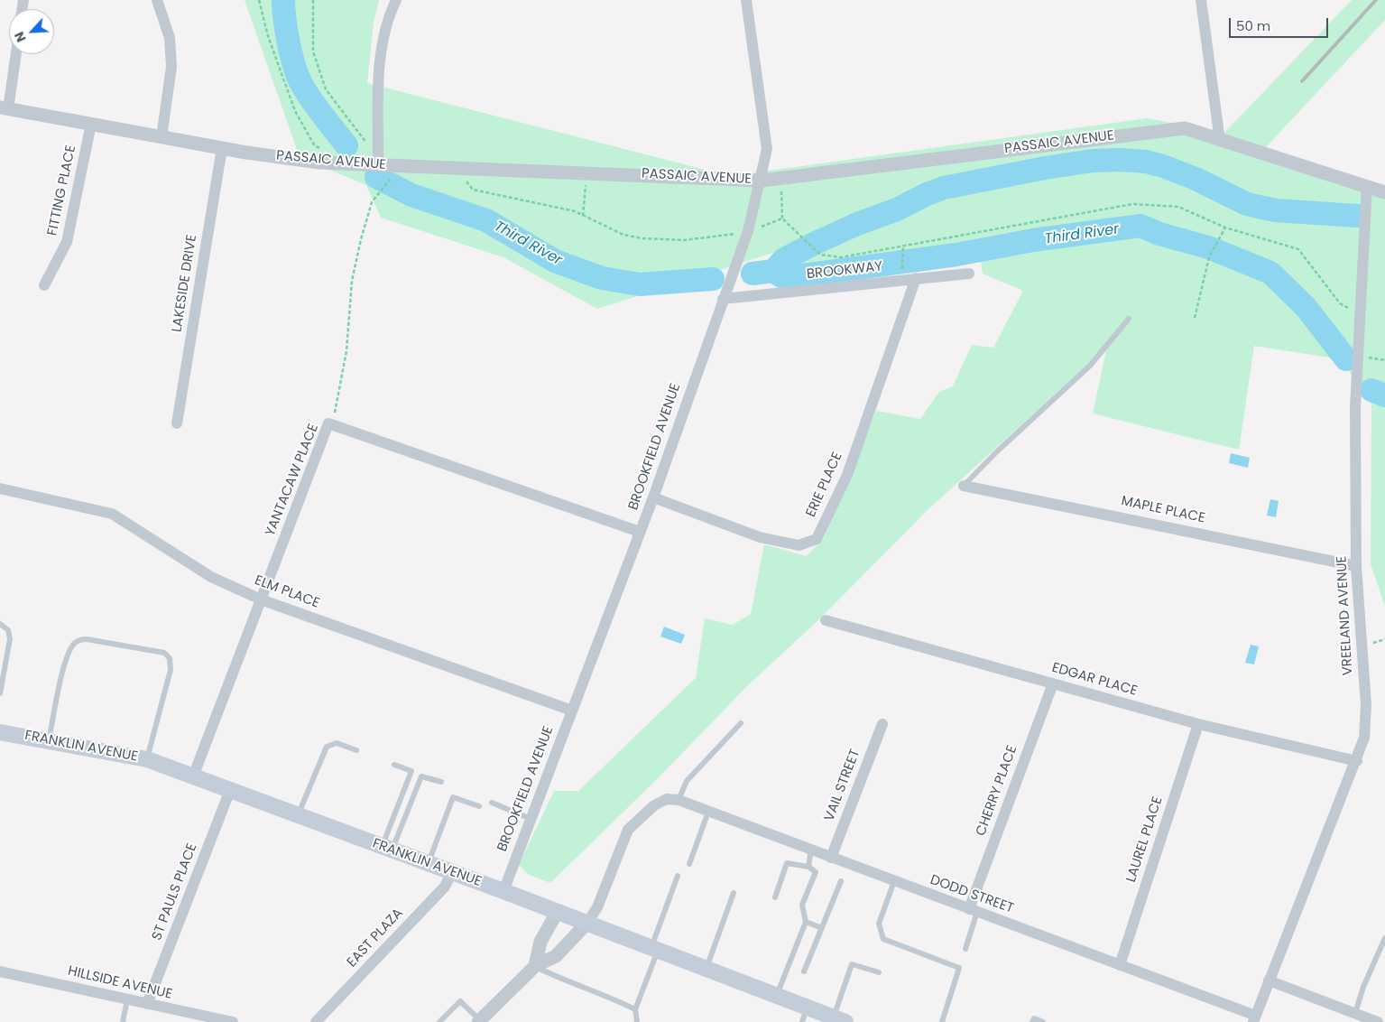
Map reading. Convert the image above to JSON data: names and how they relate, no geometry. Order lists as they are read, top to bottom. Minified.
{"streets":{"main road":["FRANKLIN AVENUE"],"street":["PASSAIC AVENUE","FITTING PLACE","BROOKWAY","LAKESIDE DRIVE","BROOKFIELD AVENUE","YANTACAW PLACE","ERIE PLACE","MAPLE PLACE","ELM PLACE","VREELAND AVENUE","EDGAR PLACE","VAIL STREET","CHERRY PLACE","LAUREL PLACE","ST PAULS PLACE","DODD STREET","EAST PLAZA","HILLSIDE AVENUE"]},"crossings":[["PASSAIC AVENUE","FITTING PLACE"],["PASSAIC AVENUE","LAKESIDE DRIVE"],["PASSAIC AVENUE","BROOKFIELD AVENUE"],["PASSAIC AVENUE","VREELAND AVENUE"],["BROOKWAY","BROOKFIELD AVENUE"],["BROOKWAY","ERIE PLACE"],["BROOKFIELD AVENUE","YANTACAW PLACE"],["BROOKFIELD AVENUE","ERIE PLACE"],["BROOKFIELD AVENUE","ELM PLACE"],["BROOKFIELD AVENUE","FRANKLIN AVENUE"],["YANTACAW PLACE","ELM PLACE"],["YANTACAW PLACE","FRANKLIN AVENUE"],["MAPLE PLACE","VREELAND AVENUE"],["VREELAND AVENUE","EDGAR PLACE"],["VREELAND AVENUE","DODD STREET"],["EDGAR PLACE","CHERRY PLACE"],["EDGAR PLACE","LAUREL PLACE"],["FRANKLIN AVENUE","ST PAULS PLACE"],["FRANKLIN AVENUE","EAST PLAZA"],["VAIL STREET","DODD STREET"],["CHERRY PLACE","DODD STREET"],["LAUREL PLACE","DODD STREET"],["ST PAULS PLACE","HILLSIDE AVENUE"]],"water":["Third River"],"scale_bar":"50 m","north":"bottom left"}
